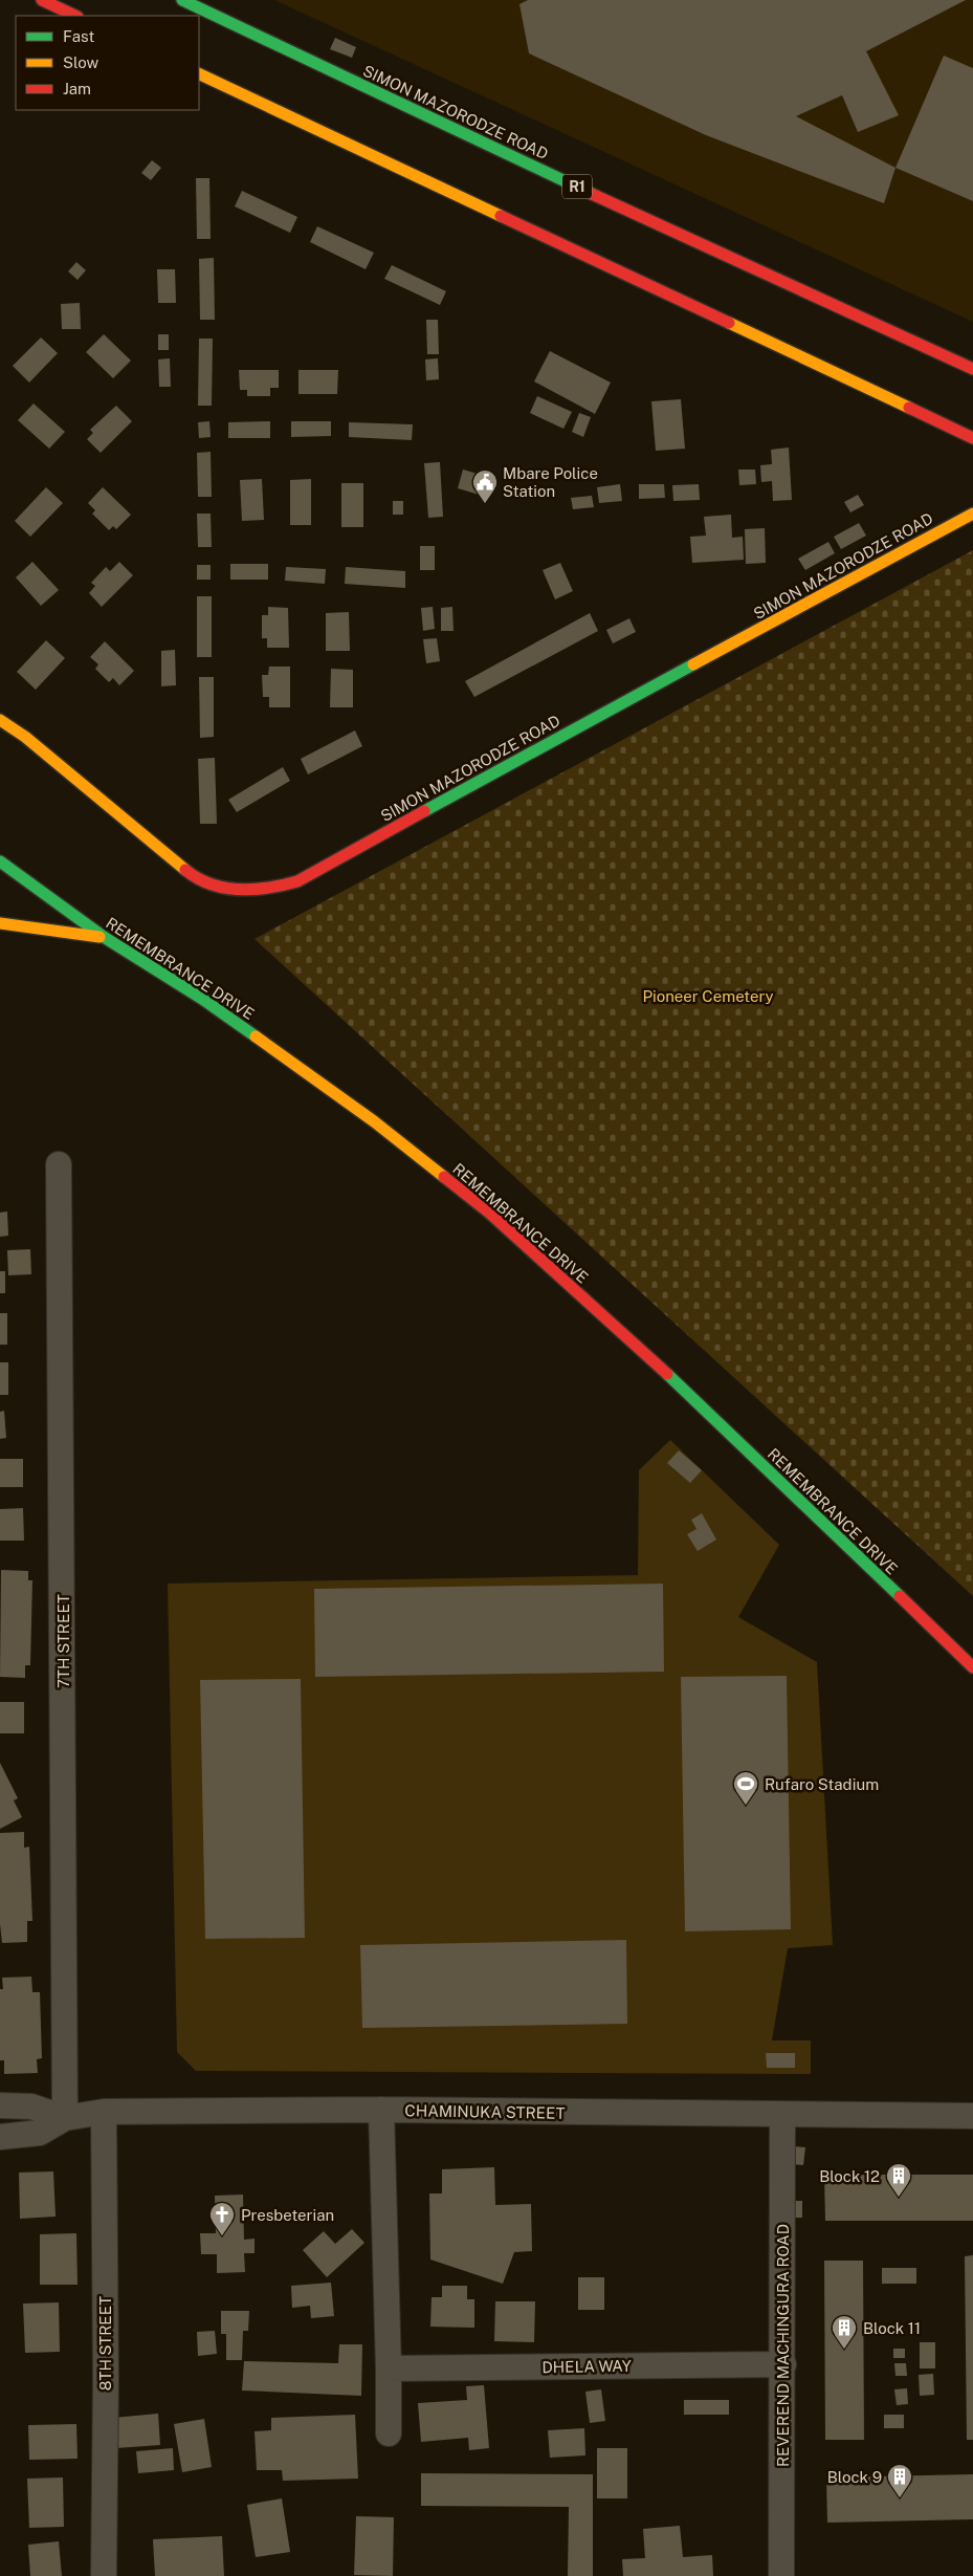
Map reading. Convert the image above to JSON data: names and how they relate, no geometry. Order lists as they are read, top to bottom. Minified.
{"streets":{"main road":["SIMON MAZORODZE ROAD","R1","REMEMBRANCE DRIVE"],"street":["7TH STREET","CHAMINUKA STREET","8TH STREET","REVEREND MACHINGURA ROAD","DHELA WAY"]},"crossings":[["7TH STREET","CHAMINUKA STREET"],["CHAMINUKA STREET","8TH STREET"],["CHAMINUKA STREET","REVEREND MACHINGURA ROAD"],["REVEREND MACHINGURA ROAD","DHELA WAY"]],"parks":["Pioneer Cemetery"],"places":{"public building":["Mbare Police Station"],"sports":["Rufaro Stadium"],"building":["Block 12","Block 11","Block 9"],"church":["Presbeterian"]},"legend":["Fast","Slow","Jam"]}
